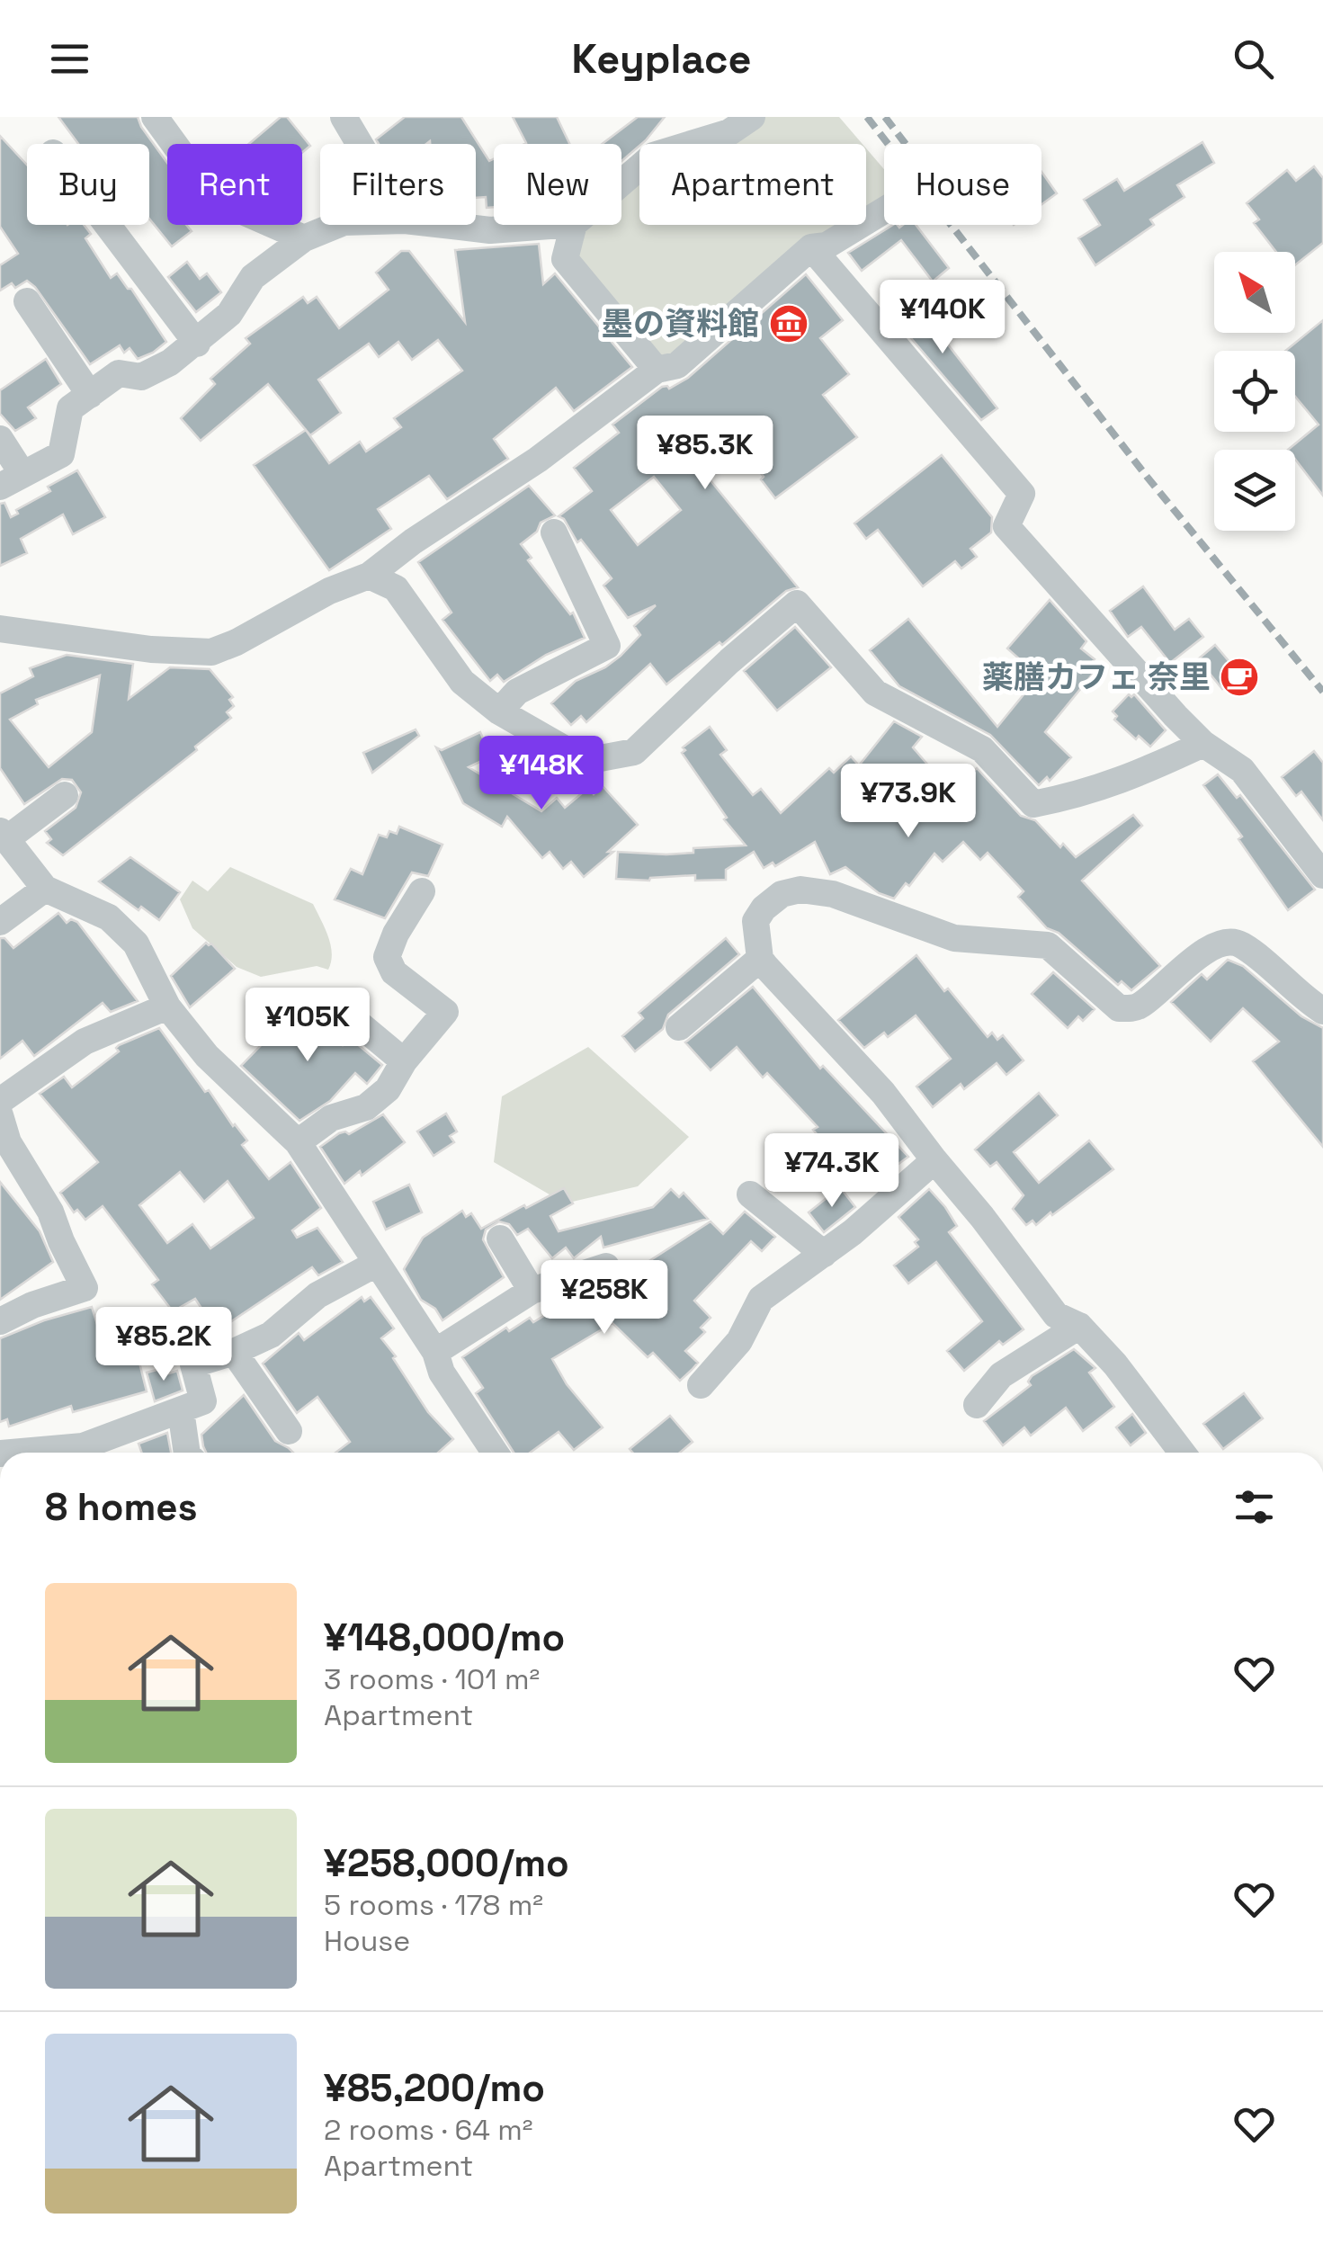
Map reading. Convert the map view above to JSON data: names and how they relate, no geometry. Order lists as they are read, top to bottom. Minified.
{"places":{"museum":["墨の資料館"],"cafe":["薬膳カフェ 奈里"]},"north":"top left","page":{"header":"Keyplace","chip":["Buy","Rent","Filters","New","Apartment","House"],"price":["¥140K","¥85.3K","¥148K","¥73.9K","¥105K","¥74.3K","¥258K","¥85.2K"],"heading":"8 homes","list":[{"name":"¥148,000/mo","note":"3 rooms · 101 m² · Apartment"},{"name":"¥258,000/mo","note":"5 rooms · 178 m² · House"},{"name":"¥85,200/mo","note":"2 rooms · 64 m² · Apartment"}]}}
